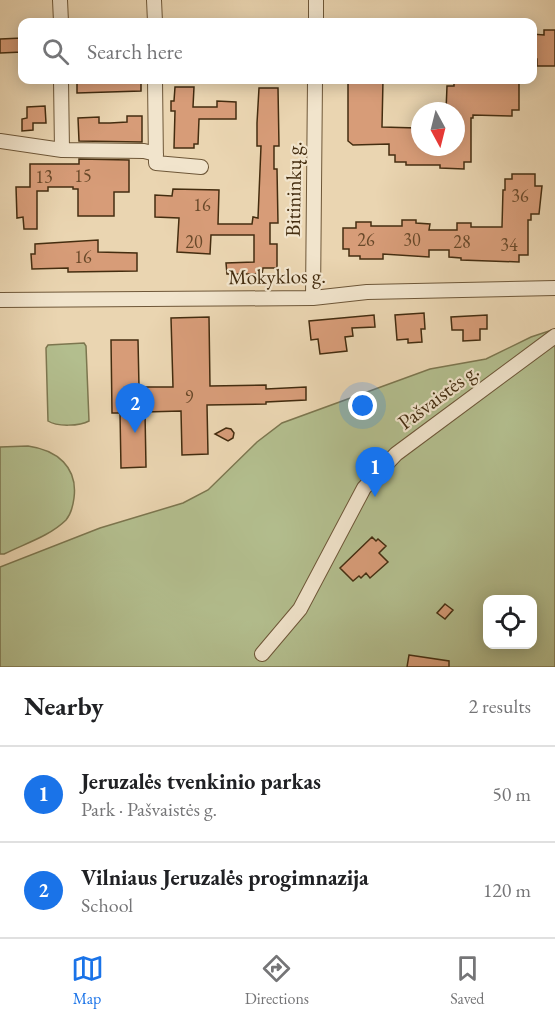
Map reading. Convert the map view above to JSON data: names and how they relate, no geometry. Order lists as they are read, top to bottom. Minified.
{"streets":{"street":["Bitininkų g.","Mokyklos g.","Pašvaistės g."]},"crossings":[["Bitininkų g.","Mokyklos g."]],"house_numbers":["15","13","36","16","26","30","20","28","34","16","9"],"north":"bottom","page":{"search":"Search here","pins":["2","1"],"heading":["Nearby","2 results"],"list":[{"mark":"1","name":"Jeruzalės tvenkinio parkas","note":"Park · Pašvaistės g.","value":"50 m"},{"mark":"2","name":"Vilniaus Jeruzalės progimnazija","note":"School","value":"120 m"}],"nav":["Map","Directions","Saved"]}}
